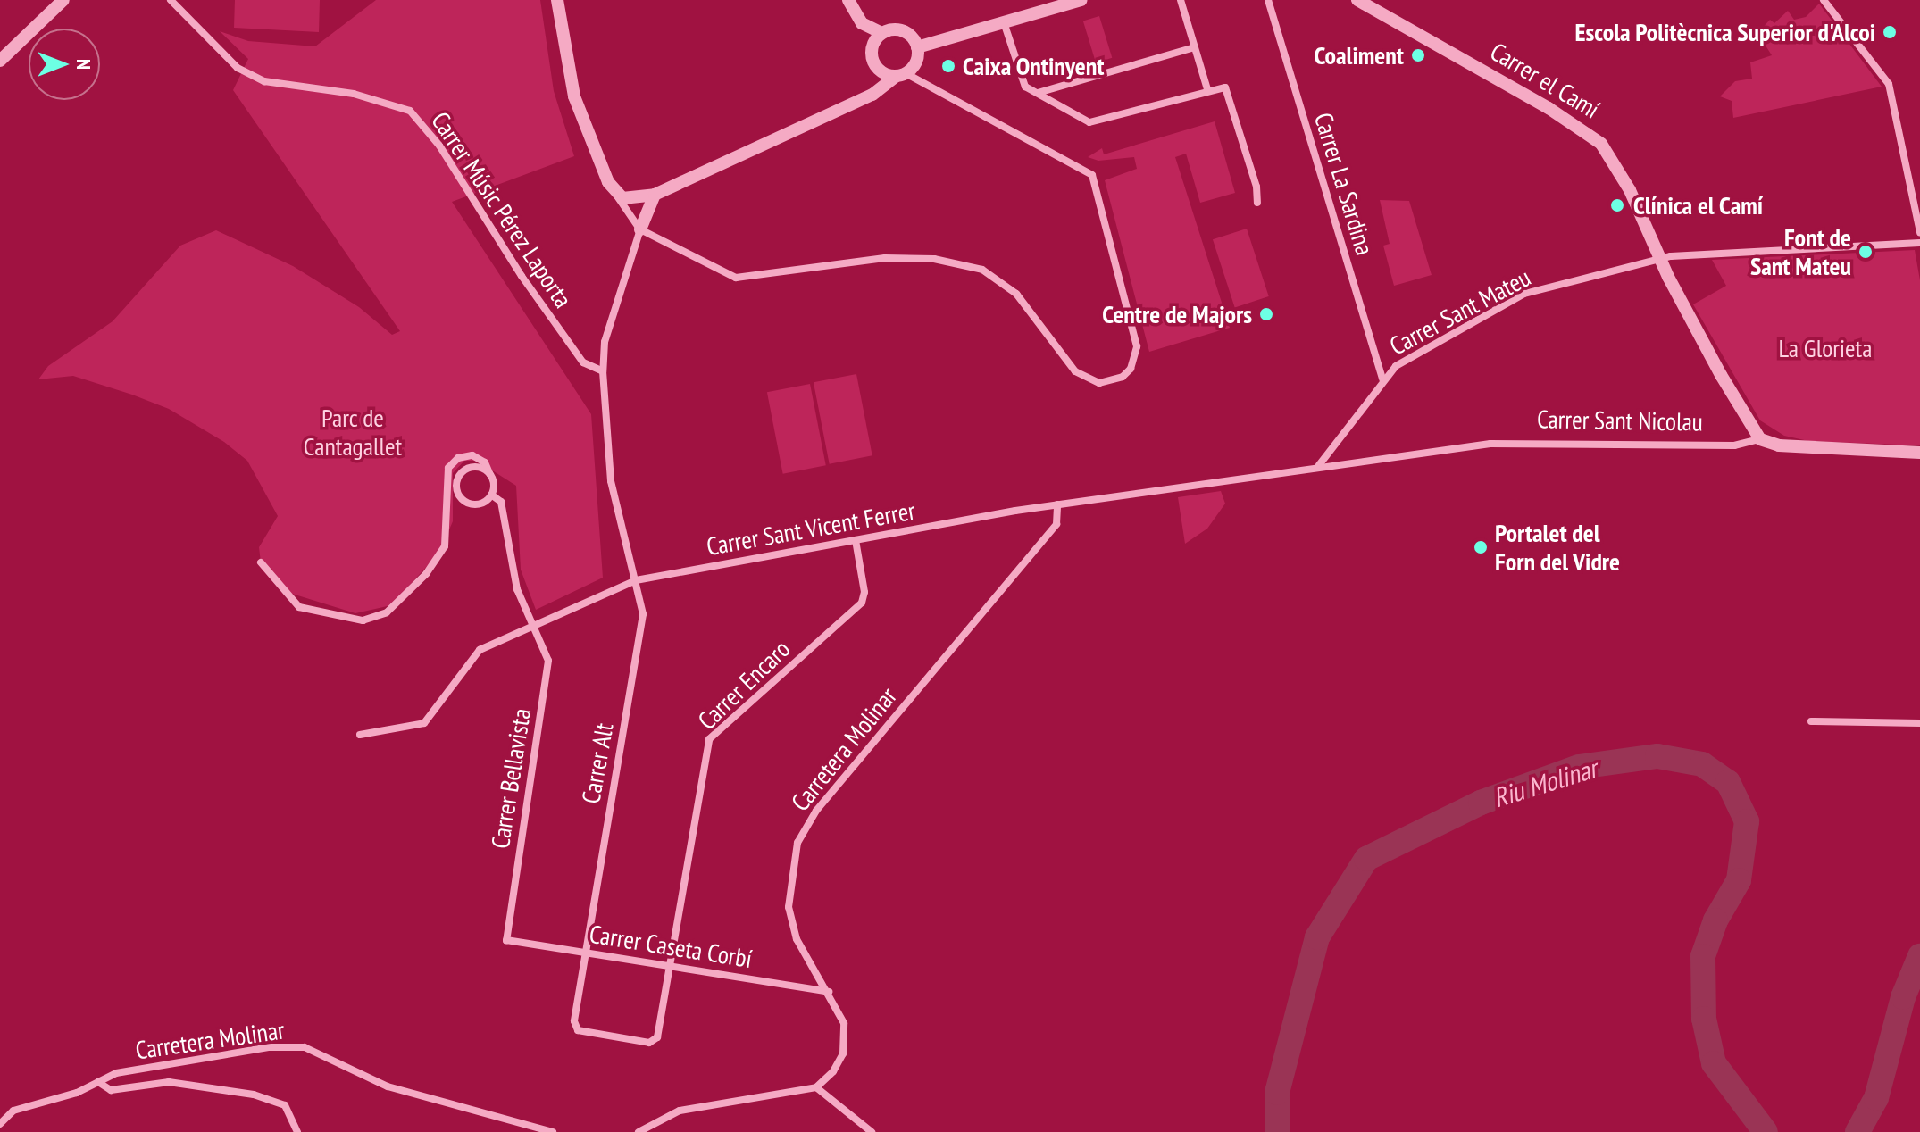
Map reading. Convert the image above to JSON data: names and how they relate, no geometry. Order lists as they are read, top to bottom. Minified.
{"streets":{"street":["Carrer el Camí","Carrer La Sardina","Carrer Músic Pérez Laporta","Carrer Sant Mateu","Carrer Sant Nicolau","Carrer Sant Vicent Ferrer","Carrer Encaro","Carretera Molinar","Carrer Alt","Carrer Bellavista","Carrer Caseta Corbí"]},"crossings":[["Carrer el Camí","Carrer Sant Mateu"],["Carrer el Camí","Carrer Sant Nicolau"],["Carrer La Sardina","Carrer Sant Mateu"],["Carrer Músic Pérez Laporta","Carrer Alt"],["Carrer Sant Mateu","Carrer Sant Nicolau"],["Carrer Sant Mateu","Carrer Sant Vicent Ferrer"],["Carrer Sant Nicolau","Carrer Sant Vicent Ferrer"],["Carrer Sant Vicent Ferrer","Carrer Encaro"],["Carrer Sant Vicent Ferrer","Carretera Molinar"],["Carrer Sant Vicent Ferrer","Carrer Alt"],["Carrer Sant Vicent Ferrer","Carrer Bellavista"],["Carrer Encaro","Carrer Alt"],["Carrer Encaro","Carrer Caseta Corbí"],["Carretera Molinar","Carrer Caseta Corbí"],["Carrer Alt","Carrer Caseta Corbí"],["Carrer Bellavista","Carrer Caseta Corbí"]],"water":["Riu Molinar"],"parks":["La Glorieta","Parc de Cantagallet"],"places":["Escola Politècnica Superior d'Alcoi","Coaliment","Caixa Ontinyent","Clínica el Camí","Font de Sant Mateu","Centre de Majors","Portalet del Forn del Vidre"],"north":"right"}
